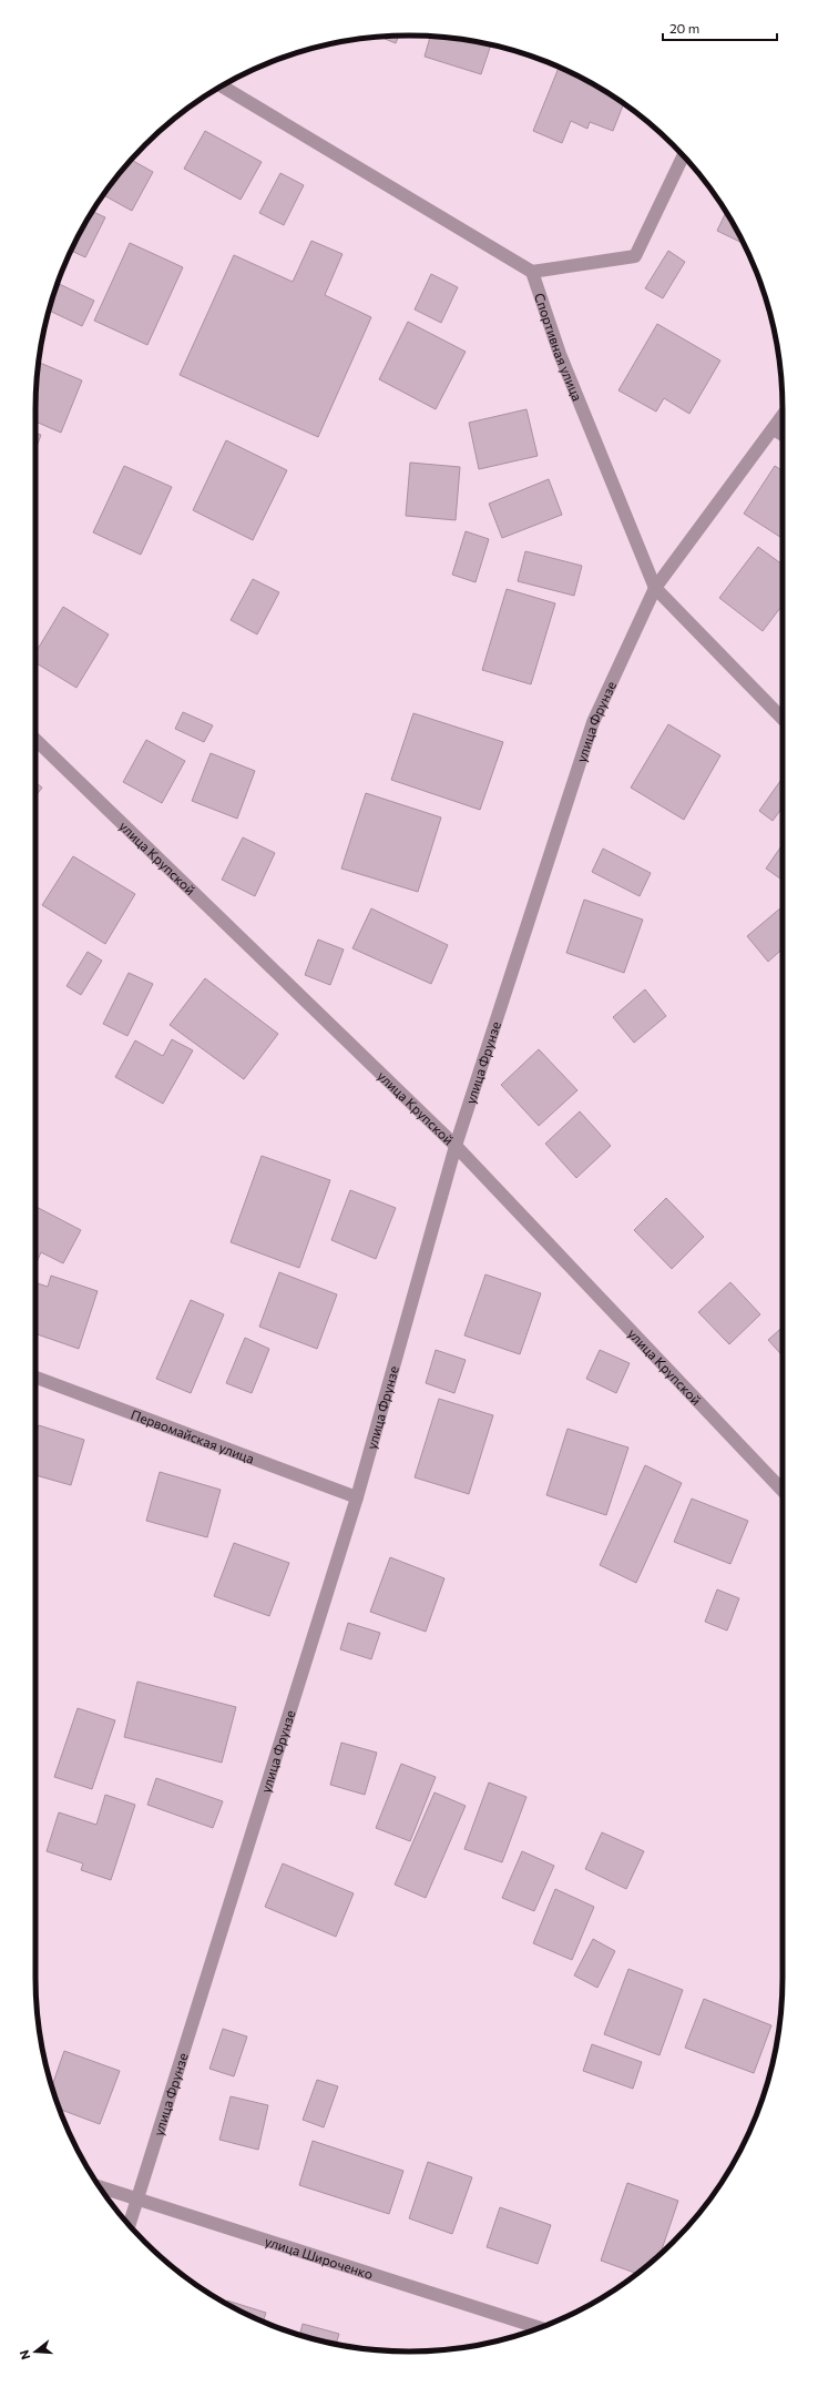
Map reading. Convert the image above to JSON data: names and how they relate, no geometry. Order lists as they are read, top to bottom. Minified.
{"streets":{"street":["Спортивная улица","улица Фрунзе","улица Крупской","Первомайская улица","улица Широченко"]},"crossings":[["Спортивная улица","улица Фрунзе"],["улица Фрунзе","улица Крупской"],["улица Фрунзе","Первомайская улица"],["улица Фрунзе","улица Широченко"]],"scale_bar":"20 m","north":"left"}
